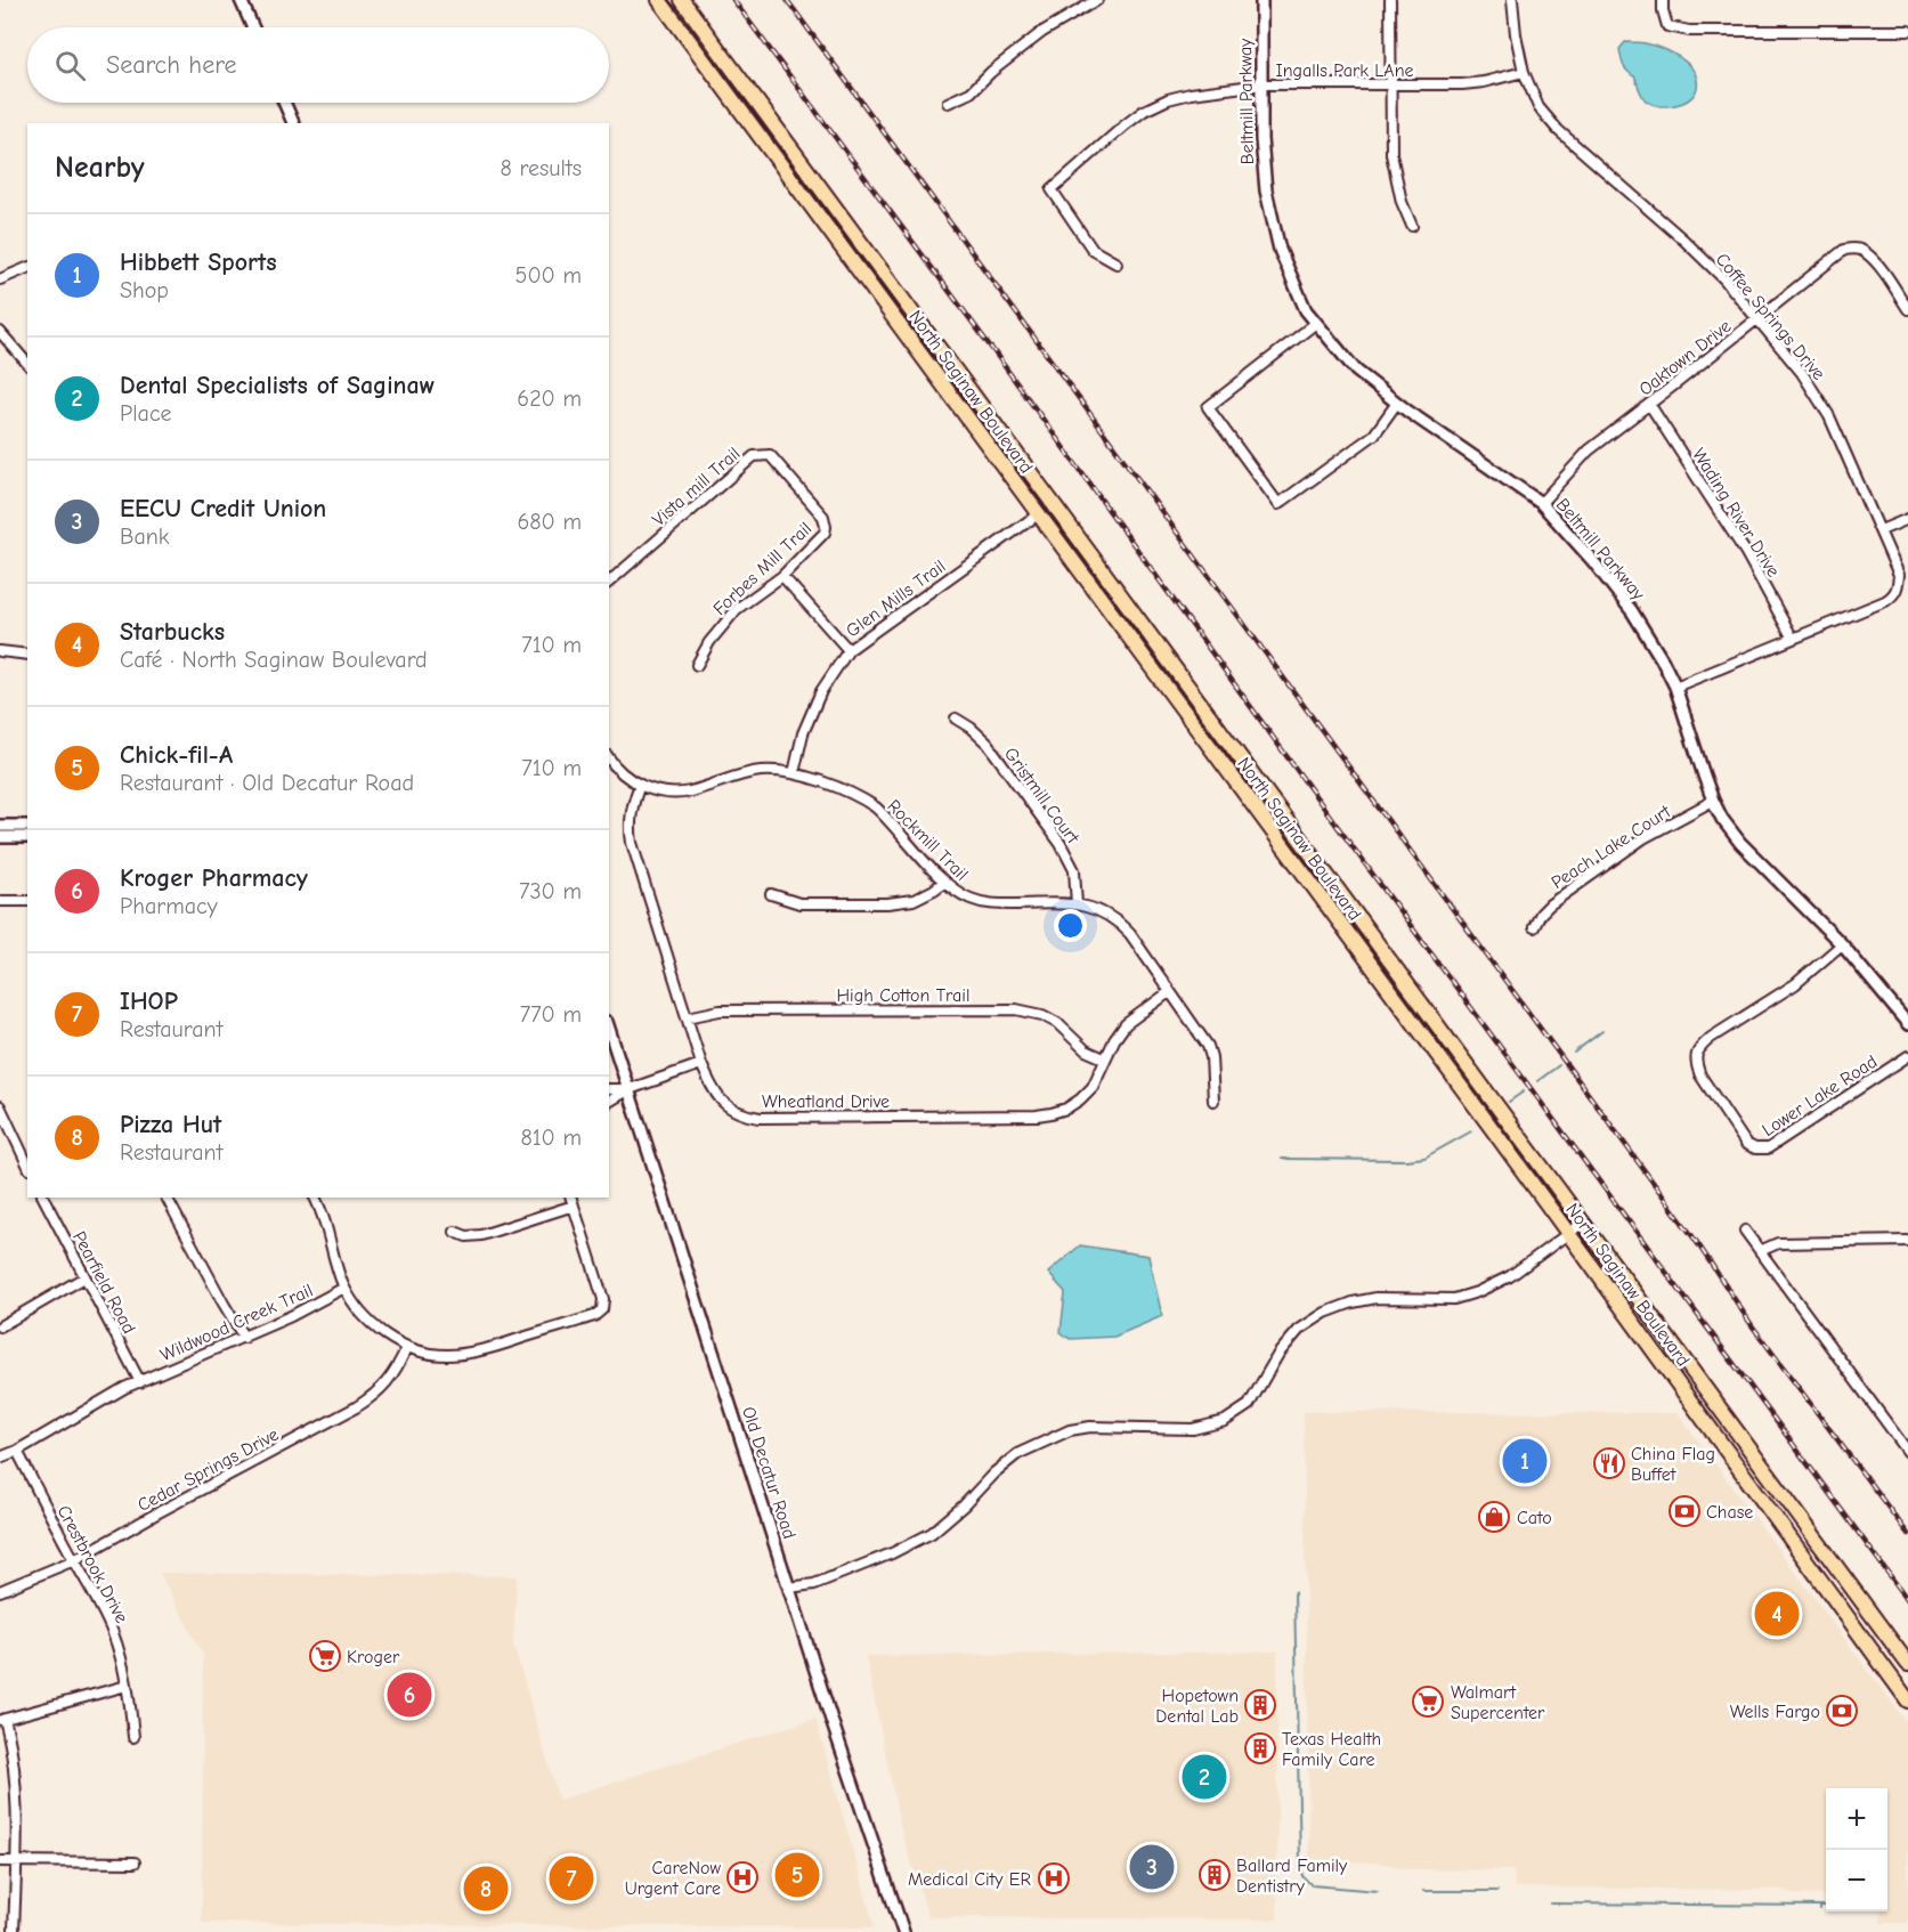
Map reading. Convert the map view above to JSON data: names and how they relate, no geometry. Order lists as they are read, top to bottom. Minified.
{"streets":{"main road":["North Saginaw Boulevard"],"street":["Ingalls Park LAne","Beltmill Parkway","Coffee Springs Drive","Oaktown Drive","Vista mill Trail","Wading River Drive","Forbes Mill Trail","Glen Mills Trail","Gristmill Court","Rockmill Trail","Peach Lake Court","High Cotton Trail","Lower Lake Road","Wheatland Drive","Pearfield Road","Wildwood Creek Trail","Cedar Springs Drive","Old Decatur Road","Crestbrook Drive"]},"crossings":[["Ingalls Park LAne","Beltmill Parkway"],["Ingalls Park LAne","Coffee Springs Drive"],["Beltmill Parkway","Coffee Springs Drive"],["Beltmill Parkway","Oaktown Drive"],["Beltmill Parkway","Peach Lake Court"],["Beltmill Parkway","Lower Lake Road"],["Coffee Springs Drive","Oaktown Drive"],["Coffee Springs Drive","Wading River Drive"],["Oaktown Drive","Wading River Drive"],["North Saginaw Boulevard","Glen Mills Trail"],["Vista mill Trail","Forbes Mill Trail"],["Glen Mills Trail","Rockmill Trail"],["Gristmill Court","Rockmill Trail"],["Rockmill Trail","Wheatland Drive"],["High Cotton Trail","Wheatland Drive"],["Pearfield Road","Wildwood Creek Trail"],["Wildwood Creek Trail","Crestbrook Drive"],["Cedar Springs Drive","Crestbrook Drive"]],"places":{"restaurant":["China Flag Buffet"],"bank":["Chase","Wells Fargo"],"shop":["Cato"],"supermarket":["Kroger","Walmart Supercenter"],"building":["Hopetown Dental Lab","Texas Health Family Care","Ballard Family Dentistry"],"hospital":["CareNow Urgent Care","Medical City ER"]},"page":{"search":"Search here","heading":["Nearby","8 results"],"list":[{"mark":"1","name":"Hibbett Sports","note":"Shop","value":"500 m"},{"mark":"2","name":"Dental Specialists of Saginaw","note":"Place","value":"620 m"},{"mark":"3","name":"EECU Credit Union","note":"Bank","value":"680 m"},{"mark":"4","name":"Starbucks","note":"Café · North Saginaw Boulevard","value":"710 m"},{"mark":"5","name":"Chick-fil-A","note":"Restaurant · Old Decatur Road","value":"710 m"},{"mark":"6","name":"Kroger Pharmacy","note":"Pharmacy","value":"730 m"},{"mark":"7","name":"IHOP","note":"Restaurant","value":"770 m"},{"mark":"8","name":"Pizza Hut","note":"Restaurant","value":"810 m"}],"pins":["1","4","6","2","3","5","7","8"],"map_buttons":["+","−"]}}
